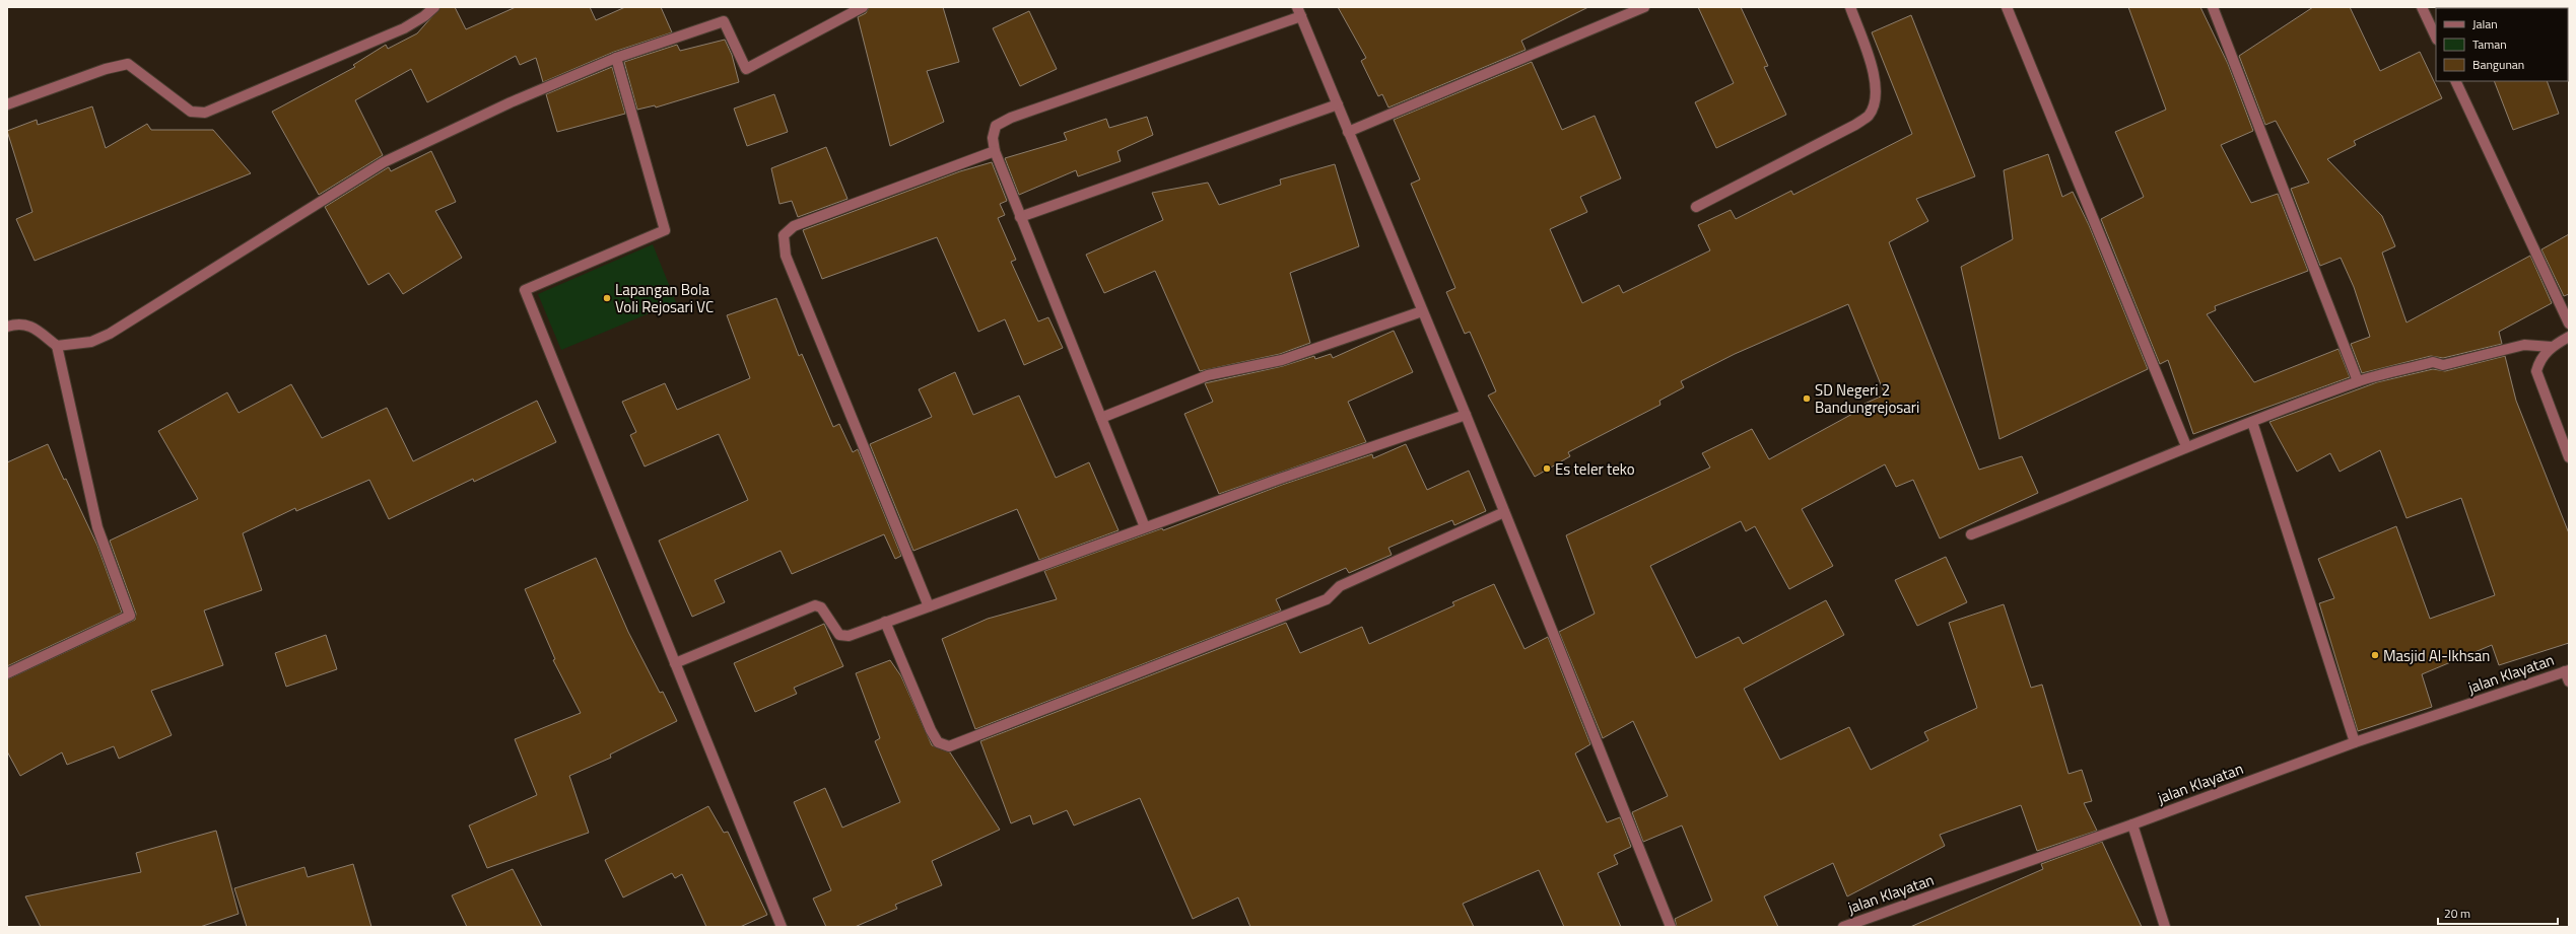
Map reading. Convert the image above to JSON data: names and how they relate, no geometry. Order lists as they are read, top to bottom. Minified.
{"streets":{"street":["jalan Klayatan"]},"places":["Lapangan Bola Voli Rejosari VC","SD Negeri 2 Bandungrejosari","Es teler teko","Masjid Al-Ikhsan"],"legend":["Jalan","Taman","Bangunan"],"scale_bar":"20 m"}
